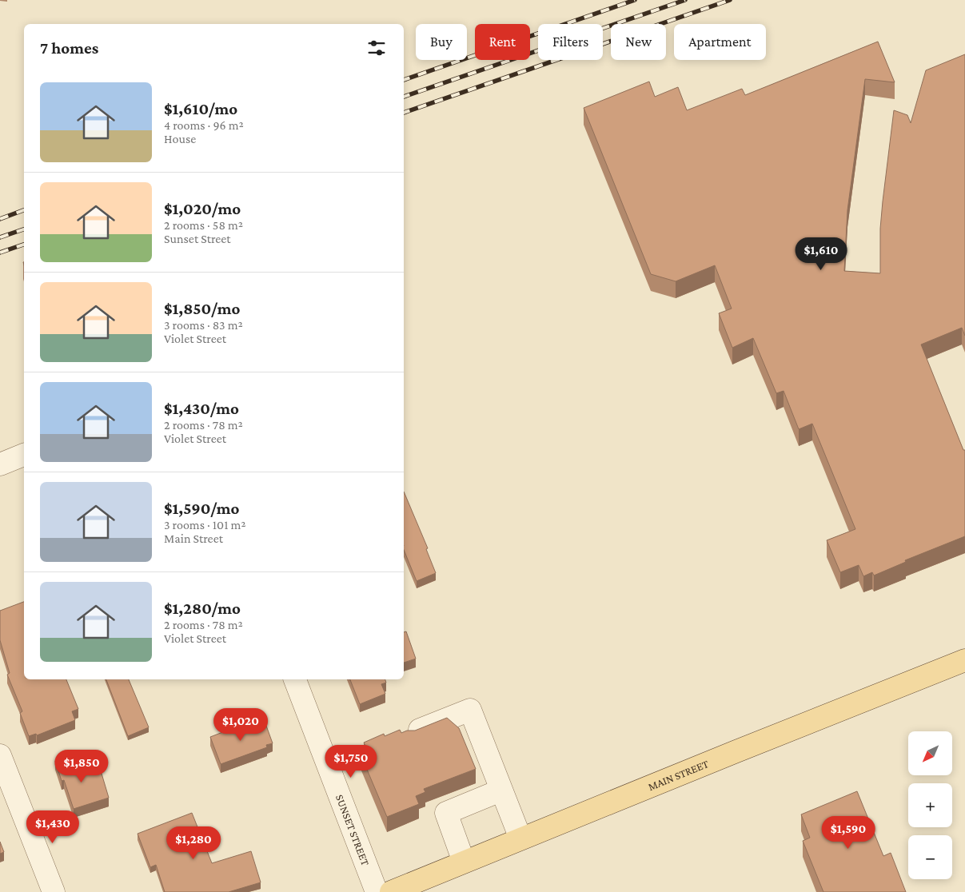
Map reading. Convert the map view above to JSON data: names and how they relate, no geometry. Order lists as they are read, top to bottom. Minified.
{"streets":{"main road":["MAIN STREET"],"street":["SUNSET STREET"]},"north":"bottom left","page":{"chip":["Buy","Rent","Filters","New","Apartment"],"heading":"7 homes","list":[{"name":"$1,610/mo","note":"4 rooms · 96 m² · House"},{"name":"$1,020/mo","note":"2 rooms · 58 m² · Sunset Street"},{"name":"$1,850/mo","note":"3 rooms · 83 m² · Violet Street"},{"name":"$1,430/mo","note":"2 rooms · 78 m² · Violet Street"},{"name":"$1,590/mo","note":"3 rooms · 101 m² · Main Street"},{"name":"$1,280/mo","note":"2 rooms · 78 m² · Violet Street"}],"price":["$1,610","$1,020","$1,750","$1,850","$1,430","$1,590","$1,280"],"map_buttons":["+","−"]}}
